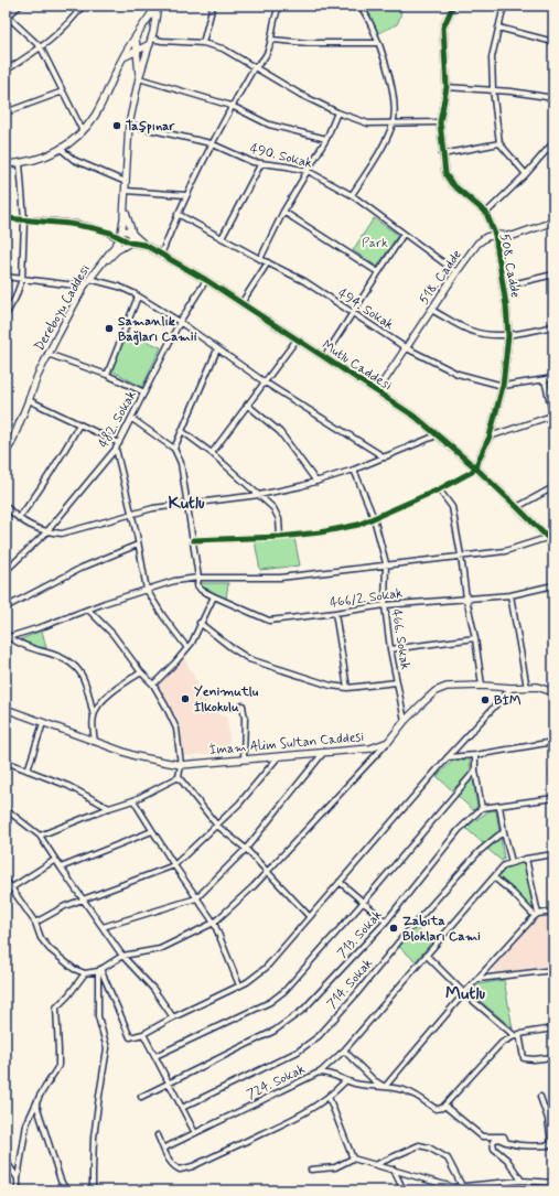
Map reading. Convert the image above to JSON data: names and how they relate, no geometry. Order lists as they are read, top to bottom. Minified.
{"streets":{"street":["490. Sokak","508. Cadde","518. Cadde","Dereboyu Caddesi","494. Sokak","Mutlu Caddesi","482. Sokak","466/2. Sokak","466. Sokak","İmam Alim Sultan Caddesi","713. Sokak","714. Sokak","724. Sokak"]},"crossings":[["490. Sokak","518. Cadde"],["490. Sokak","Dereboyu Caddesi"],["508. Cadde","518. Cadde"],["508. Cadde","494. Sokak"],["508. Cadde","Mutlu Caddesi"],["518. Cadde","494. Sokak"],["518. Cadde","Mutlu Caddesi"],["Dereboyu Caddesi","Mutlu Caddesi"],["Mutlu Caddesi","482. Sokak"],["466/2. Sokak","466. Sokak"]],"districts":["Kutlu","Mutlu"],"parks":["Park"],"places":["Taşpınar","Samanlık Bağları Camii","Yenimutlu İlkokulu","BİM","Zabıta Blokları Cami"]}
